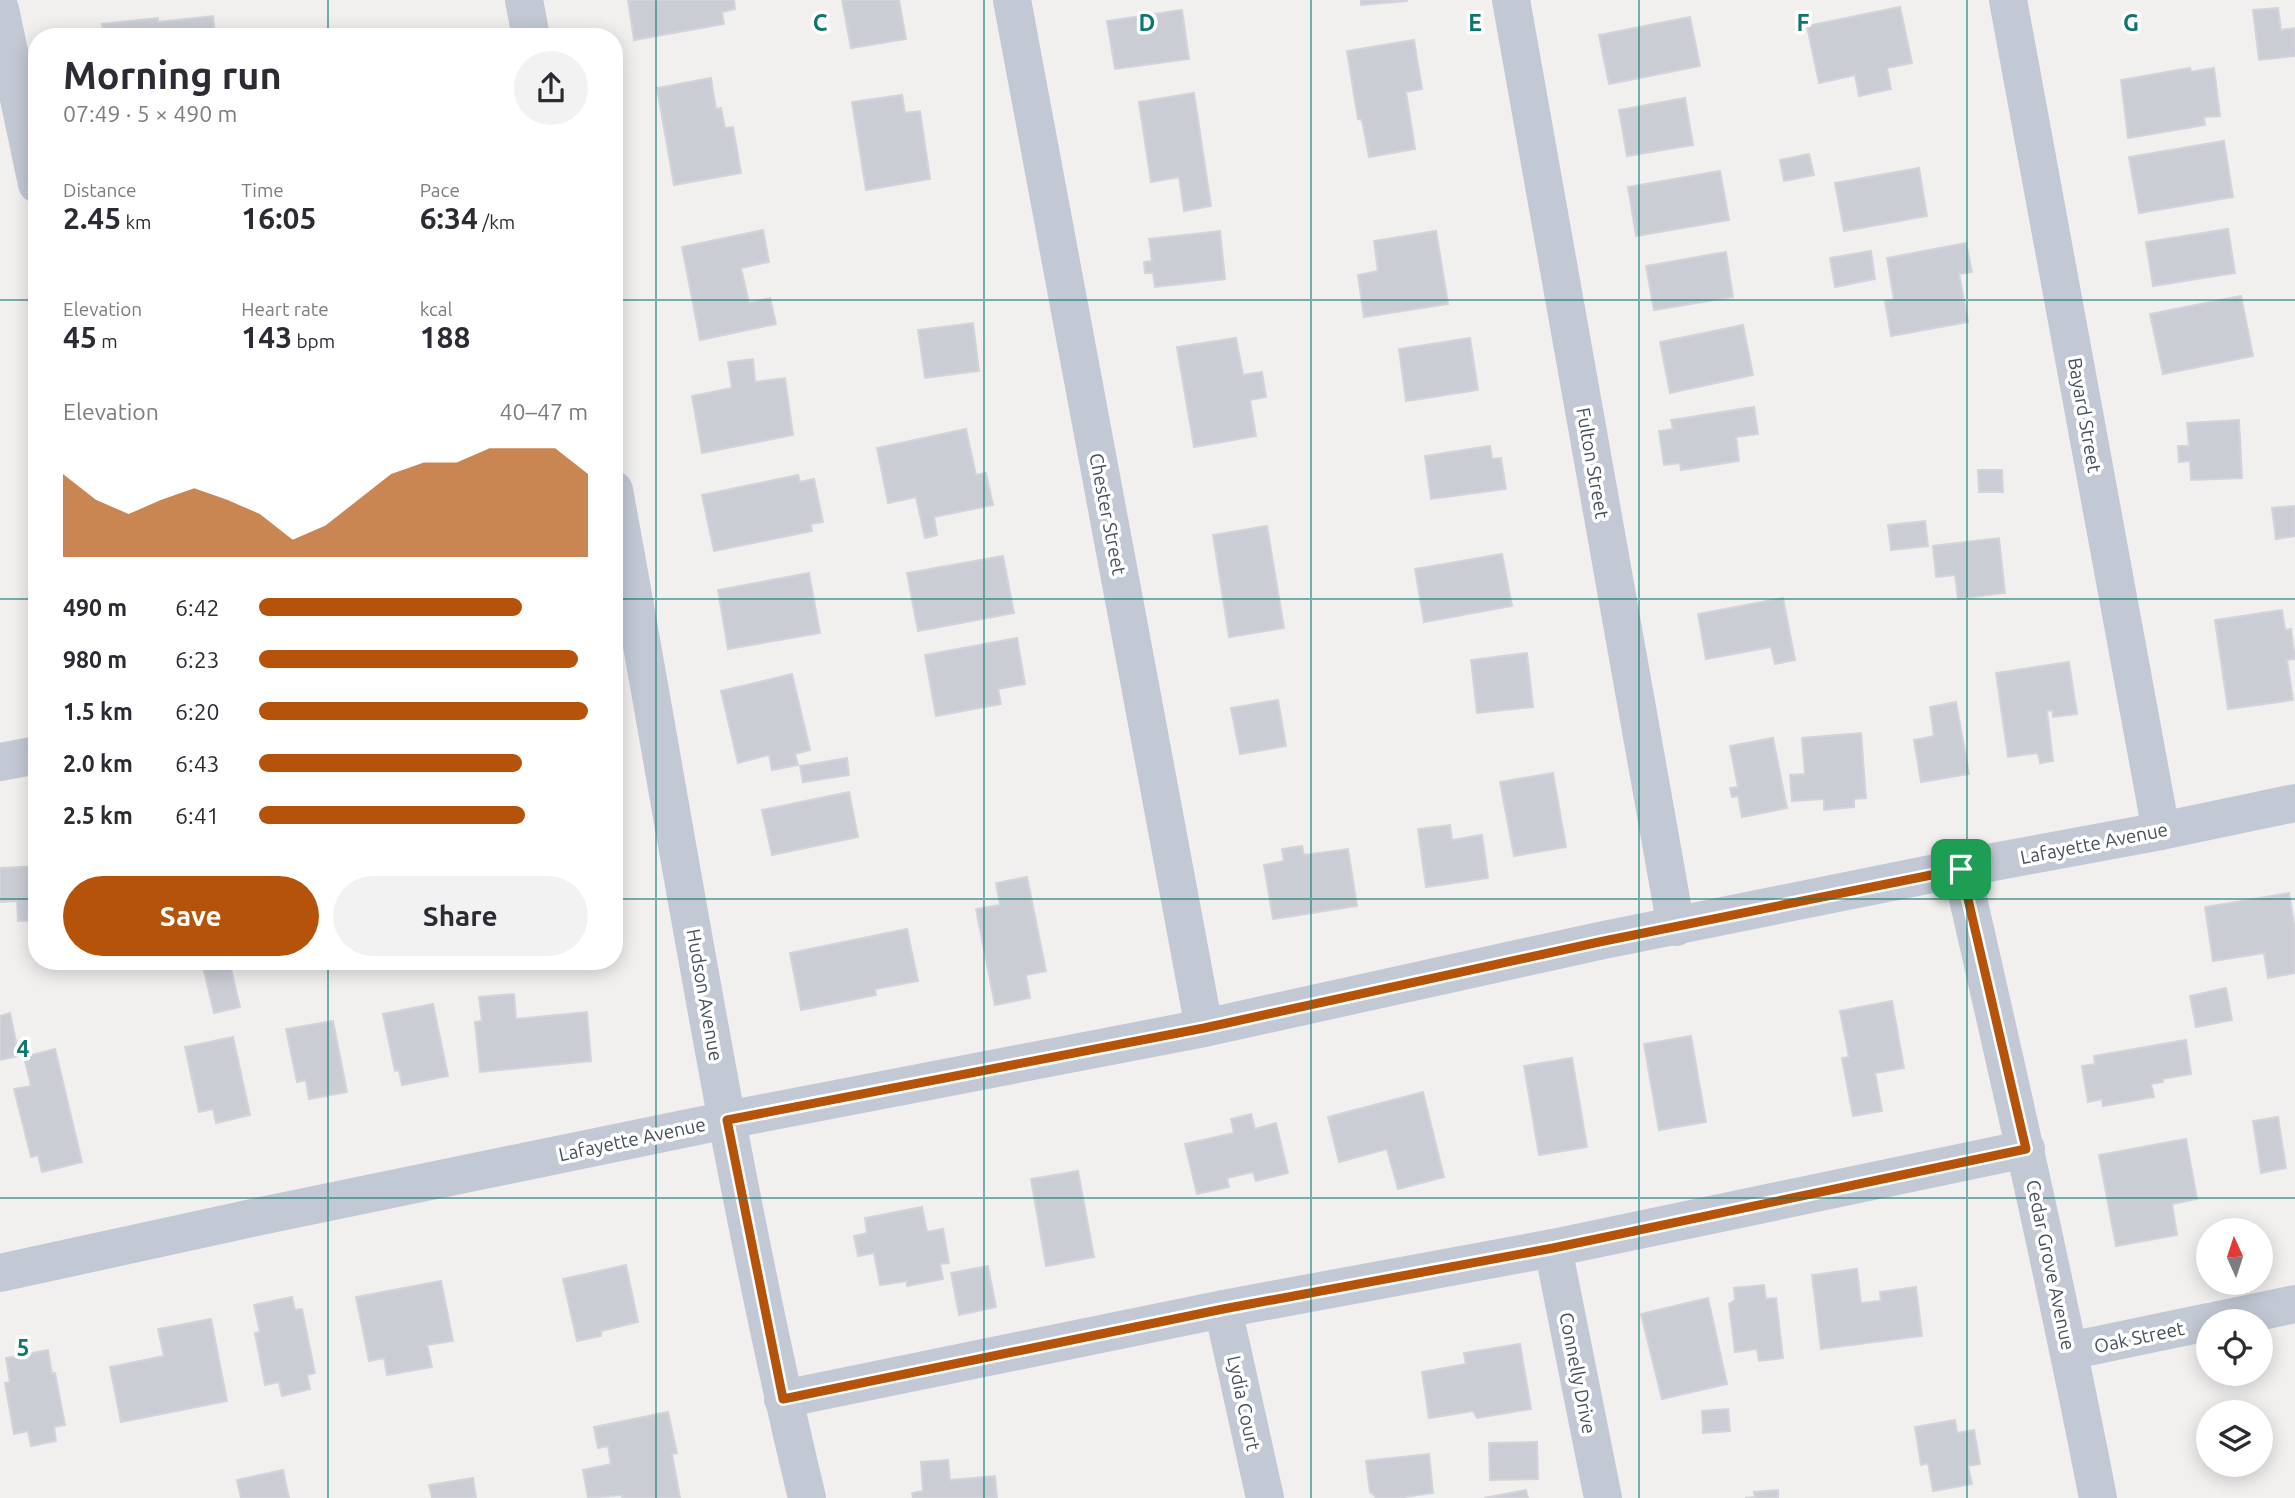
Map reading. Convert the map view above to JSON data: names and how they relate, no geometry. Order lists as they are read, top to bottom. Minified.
{"streets":{"street":["Bayard Street","Fulton Street","Chester Street","Lafayette Avenue","Hudson Avenue","Cedar Grove Avenue","Oak Street","Connelly Drive","Lydia Court"]},"crossings":[["Bayard Street","Lafayette Avenue"],["Fulton Street","Lafayette Avenue"],["Chester Street","Lafayette Avenue"],["Lafayette Avenue","Hudson Avenue"],["Lafayette Avenue","Cedar Grove Avenue"],["Cedar Grove Avenue","Oak Street"]],"north":"top","page":{"heading":["Morning run","07:49 · 5 × 490 m"],"stats":[["Distance","2.45 km"],["Time","16:05"],["Pace","6:34 /km"],["Elevation","45 m"],["Heart rate","143 bpm"],["kcal","188"]],"chart":["Elevation","40–47 m"],"list":[{"name":"490 m","note":"6:42"},{"name":"980 m","note":"6:23"},{"name":"1.5 km","note":"6:20"},{"name":"2.0 km","note":"6:43"},{"name":"2.5 km","note":"6:41"}],"buttons":["Save","Share"]},"grid":{"columns":["C","D","E","F","G"],"rows":["4","5"]}}
